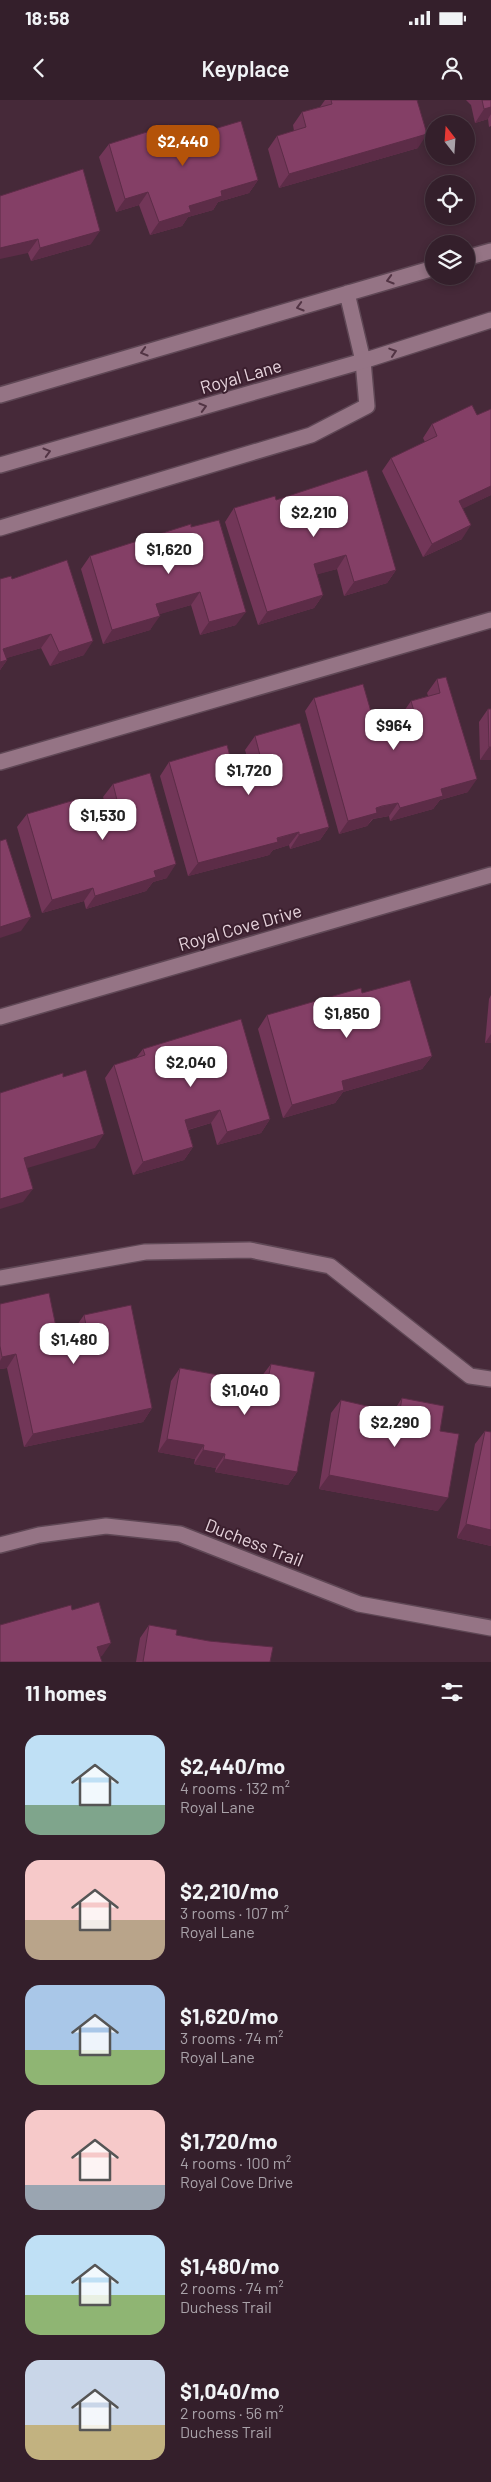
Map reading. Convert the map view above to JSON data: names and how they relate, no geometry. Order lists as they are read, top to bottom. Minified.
{"streets":{"main road":["Royal Lane","Royal Cove Drive","Duchess Trail"]},"north":"top","page":{"status":"18:58","header":"Keyplace","price":["$2,440","$2,210","$1,620","$964","$1,720","$1,530","$1,850","$2,040","$1,480","$1,040","$2,290"],"heading":"11 homes","list":[{"name":"$2,440/mo","note":"4 rooms · 132 m² · Royal Lane"},{"name":"$2,210/mo","note":"3 rooms · 107 m² · Royal Lane"},{"name":"$1,620/mo","note":"3 rooms · 74 m² · Royal Lane"},{"name":"$1,720/mo","note":"4 rooms · 100 m² · Royal Cove Drive"},{"name":"$1,480/mo","note":"2 rooms · 74 m² · Duchess Trail"},{"name":"$1,040/mo","note":"2 rooms · 56 m² · Duchess Trail"}]}}
